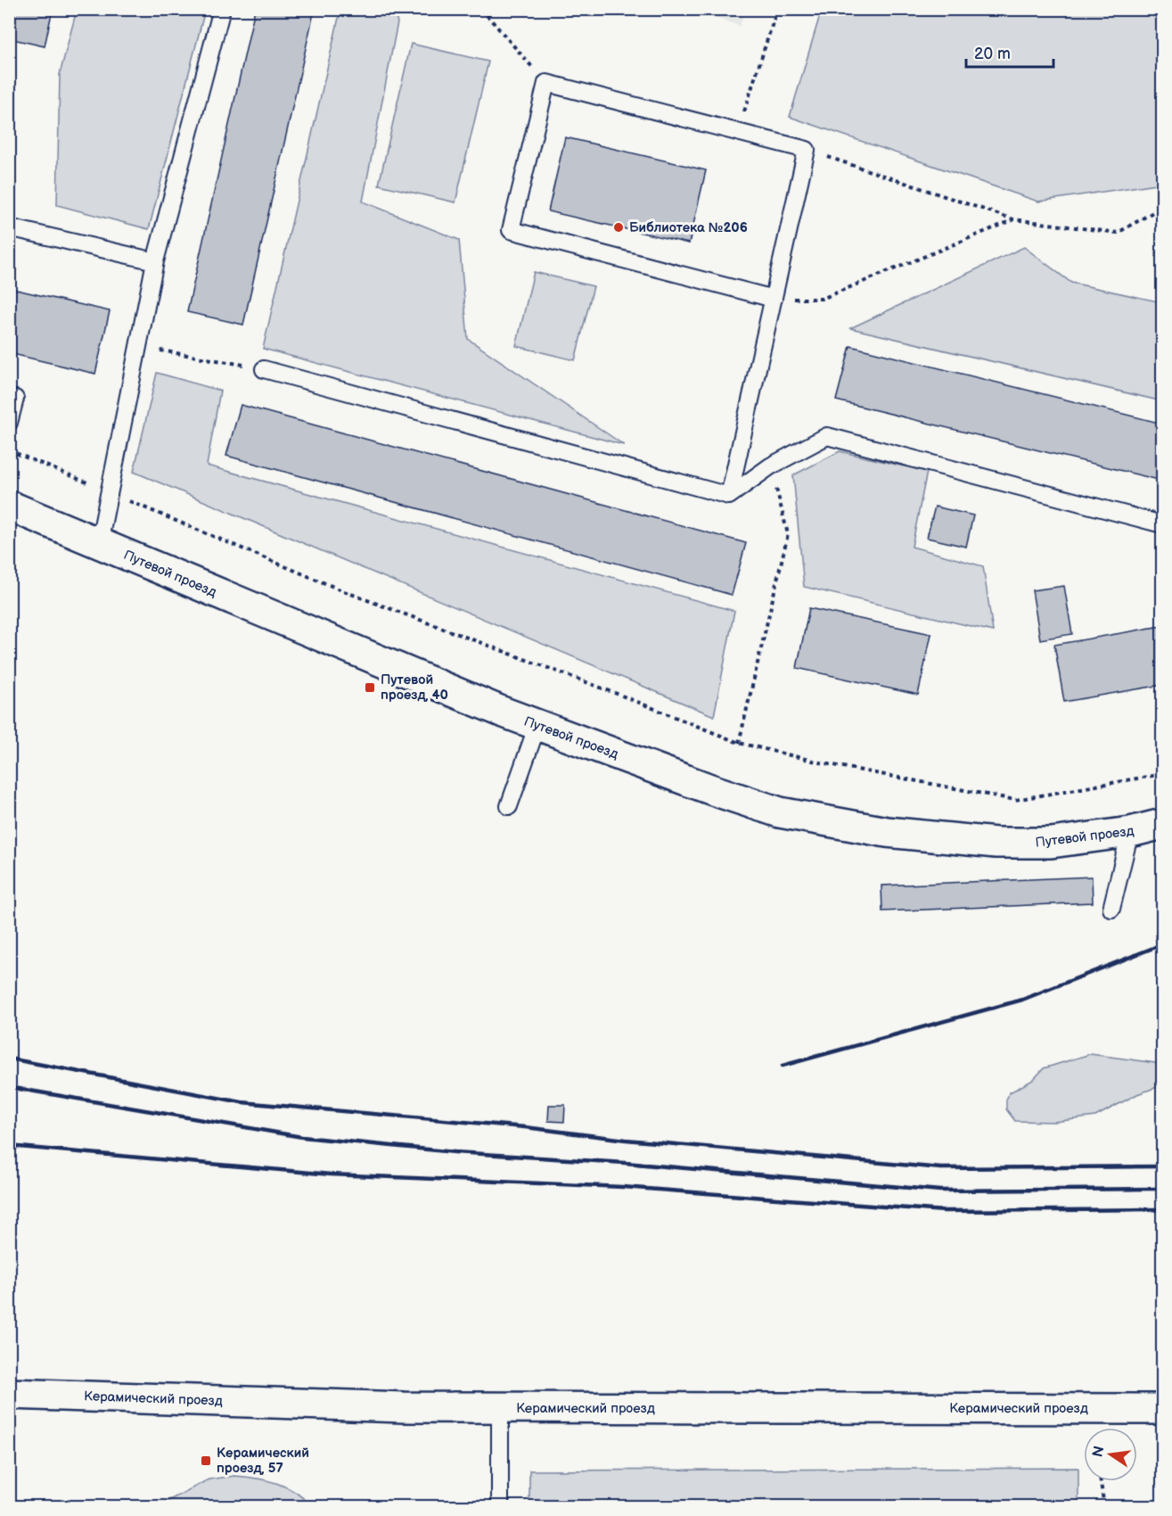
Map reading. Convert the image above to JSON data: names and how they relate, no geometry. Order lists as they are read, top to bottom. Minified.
{"streets":{"street":["Путевой проезд","Керамический проезд"]},"places":{"other":["Библиотека №206"],"transit":["Путевой проезд, 40","Керамический проезд, 57"]},"scale_bar":"20 m","north":"left"}
